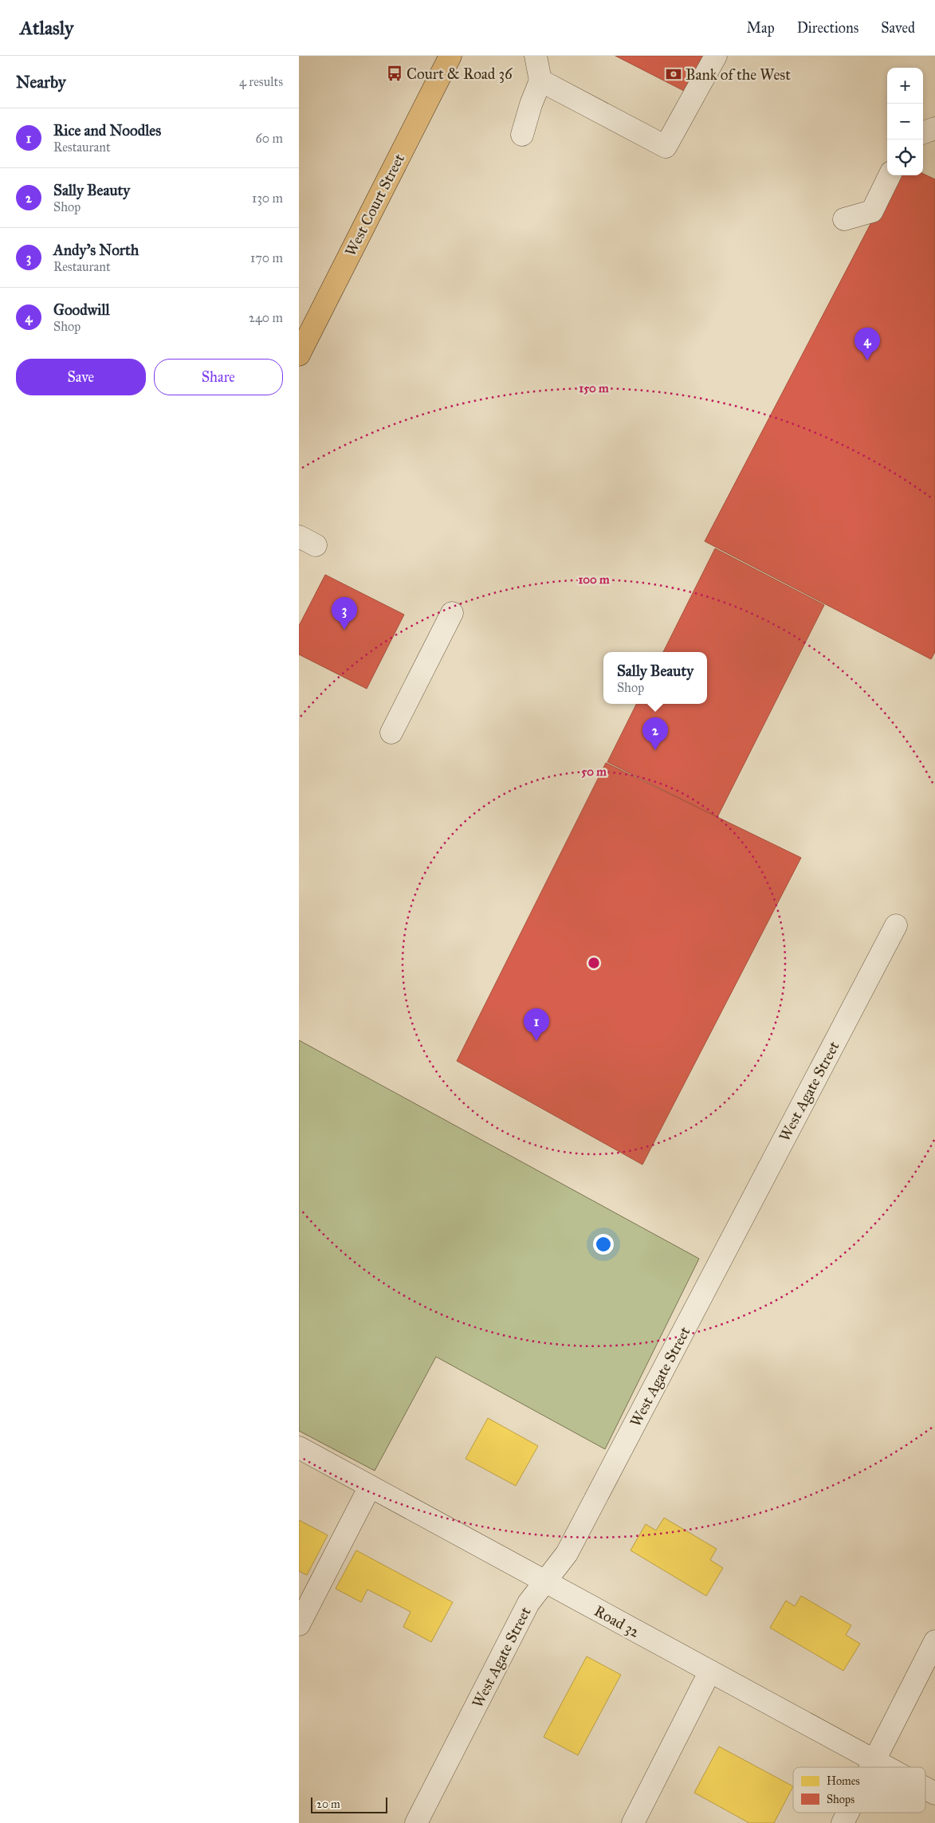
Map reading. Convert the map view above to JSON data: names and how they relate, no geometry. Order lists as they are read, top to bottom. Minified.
{"streets":{"main road":["West Court Street"],"street":["West Agate Street","Road 32"]},"crossings":[["West Agate Street","Road 32"]],"places":{"bus stop":["Court & Road 36"],"bank":["Bank of the West"]},"legend":["Homes","Shops"],"scale_bar":"20 m","page":{"header":"Atlasly","nav":["Map","Directions","Saved"],"heading":["Nearby","4 results"],"map_buttons":["+","−"],"list":[{"mark":"1","name":"Rice and Noodles","note":"Restaurant","value":"60 m"},{"mark":"2","name":"Sally Beauty","note":"Shop","value":"130 m"},{"mark":"3","name":"Andy's North","note":"Restaurant","value":"170 m"},{"mark":"4","name":"Goodwill","note":"Shop","value":"240 m"}],"pins":["4","3","2","1"],"buttons":["Save","Share"],"popup":["Sally Beauty","Shop"],"scale":"20 m"},"rings":["150 m","100 m","50 m"]}
